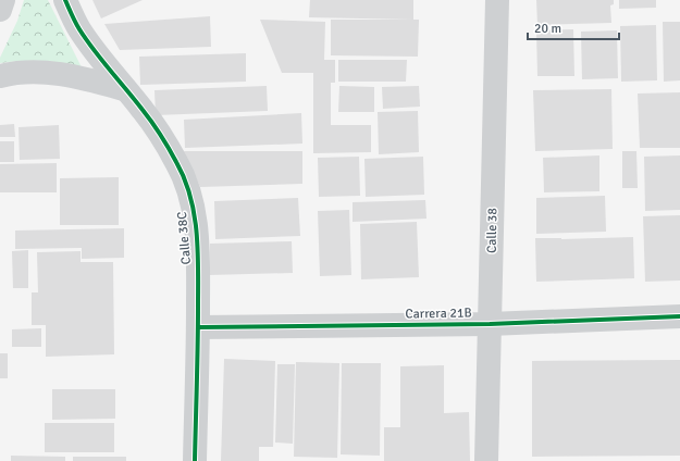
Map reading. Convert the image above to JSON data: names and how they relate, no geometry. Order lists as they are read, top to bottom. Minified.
{"streets":{"street":["Calle 38","Calle 38C","Carrera 21B"]},"crossings":[["Calle 38","Carrera 21B"],["Calle 38C","Carrera 21B"]],"scale_bar":"20 m"}
